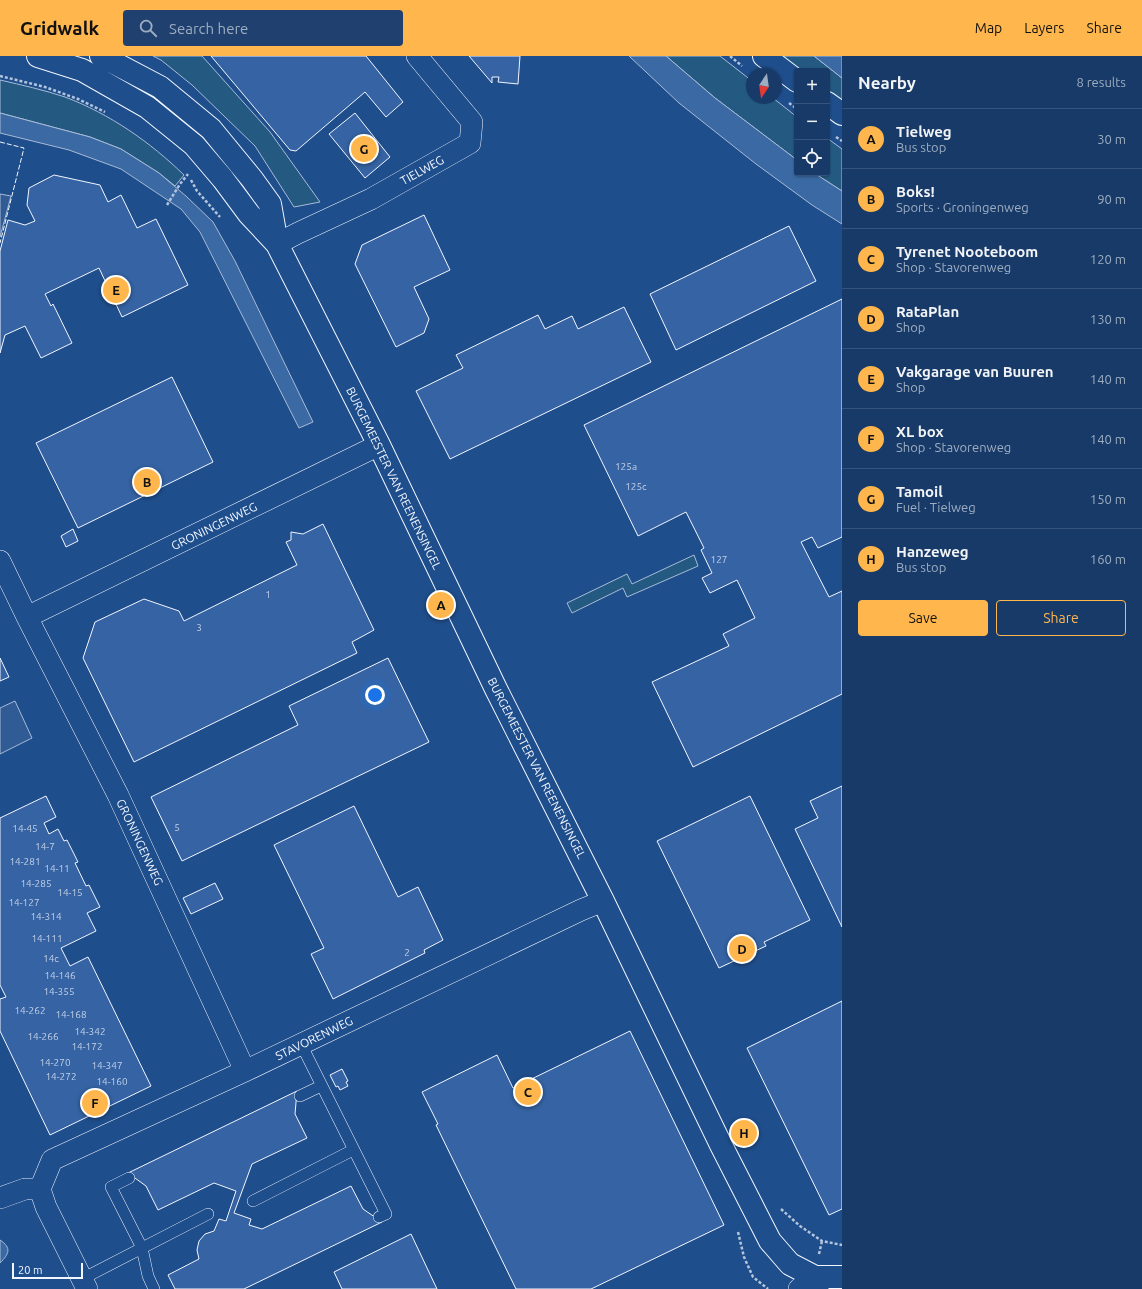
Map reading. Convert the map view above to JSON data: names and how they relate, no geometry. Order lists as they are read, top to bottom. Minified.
{"streets":{"street":["TIELWEG","BURGEMEESTER VAN REENENSINGEL","GRONINGENWEG","STAVORENWEG"]},"crossings":[["TIELWEG","BURGEMEESTER VAN REENENSINGEL"],["BURGEMEESTER VAN REENENSINGEL","GRONINGENWEG"],["BURGEMEESTER VAN REENENSINGEL","STAVORENWEG"],["GRONINGENWEG","STAVORENWEG"]],"house_numbers":["125a","125c","127","1","3","5","14-45","14-7","14-281","14-11","14-285","14-15","14-127","14-314","14-111","2","14c","14-146","14-355","14-262","14-168","14-342","14-266","14-172","14-270","14-347","14-272","14-160"],"scale_bar":"20 m","north":"bottom","page":{"header":"Gridwalk","search":"Search here","nav":["Map","Layers","Share"],"heading":["Nearby","8 results"],"map_buttons":["+","−"],"list":[{"mark":"A","name":"Tielweg","note":"Bus stop","value":"30 m"},{"mark":"B","name":"Boks!","note":"Sports · Groningenweg","value":"90 m"},{"mark":"C","name":"Tyrenet Nooteboom","note":"Shop · Stavorenweg","value":"120 m"},{"mark":"D","name":"RataPlan","note":"Shop","value":"130 m"},{"mark":"E","name":"Vakgarage van Buuren","note":"Shop","value":"140 m"},{"mark":"F","name":"XL box","note":"Shop · Stavorenweg","value":"140 m"},{"mark":"G","name":"Tamoil","note":"Fuel · Tielweg","value":"150 m"},{"mark":"H","name":"Hanzeweg","note":"Bus stop","value":"160 m"}],"pins":["G","E","B","A","D","C","F","H"],"buttons":["Save","Share"],"scale":"20 m"}}
